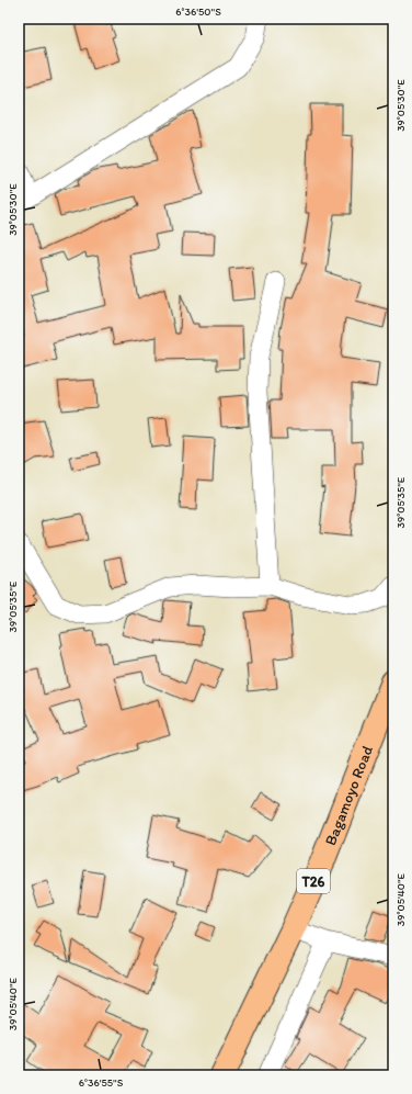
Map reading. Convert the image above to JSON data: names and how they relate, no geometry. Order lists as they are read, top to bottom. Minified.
{"streets":{"highway":["Bagamoyo Road","T26"]},"coordinates":["6°36'50\"S","39°05'30\"E","39°05'35\"E","39°05'40\"E","6°36'55\"S"]}
